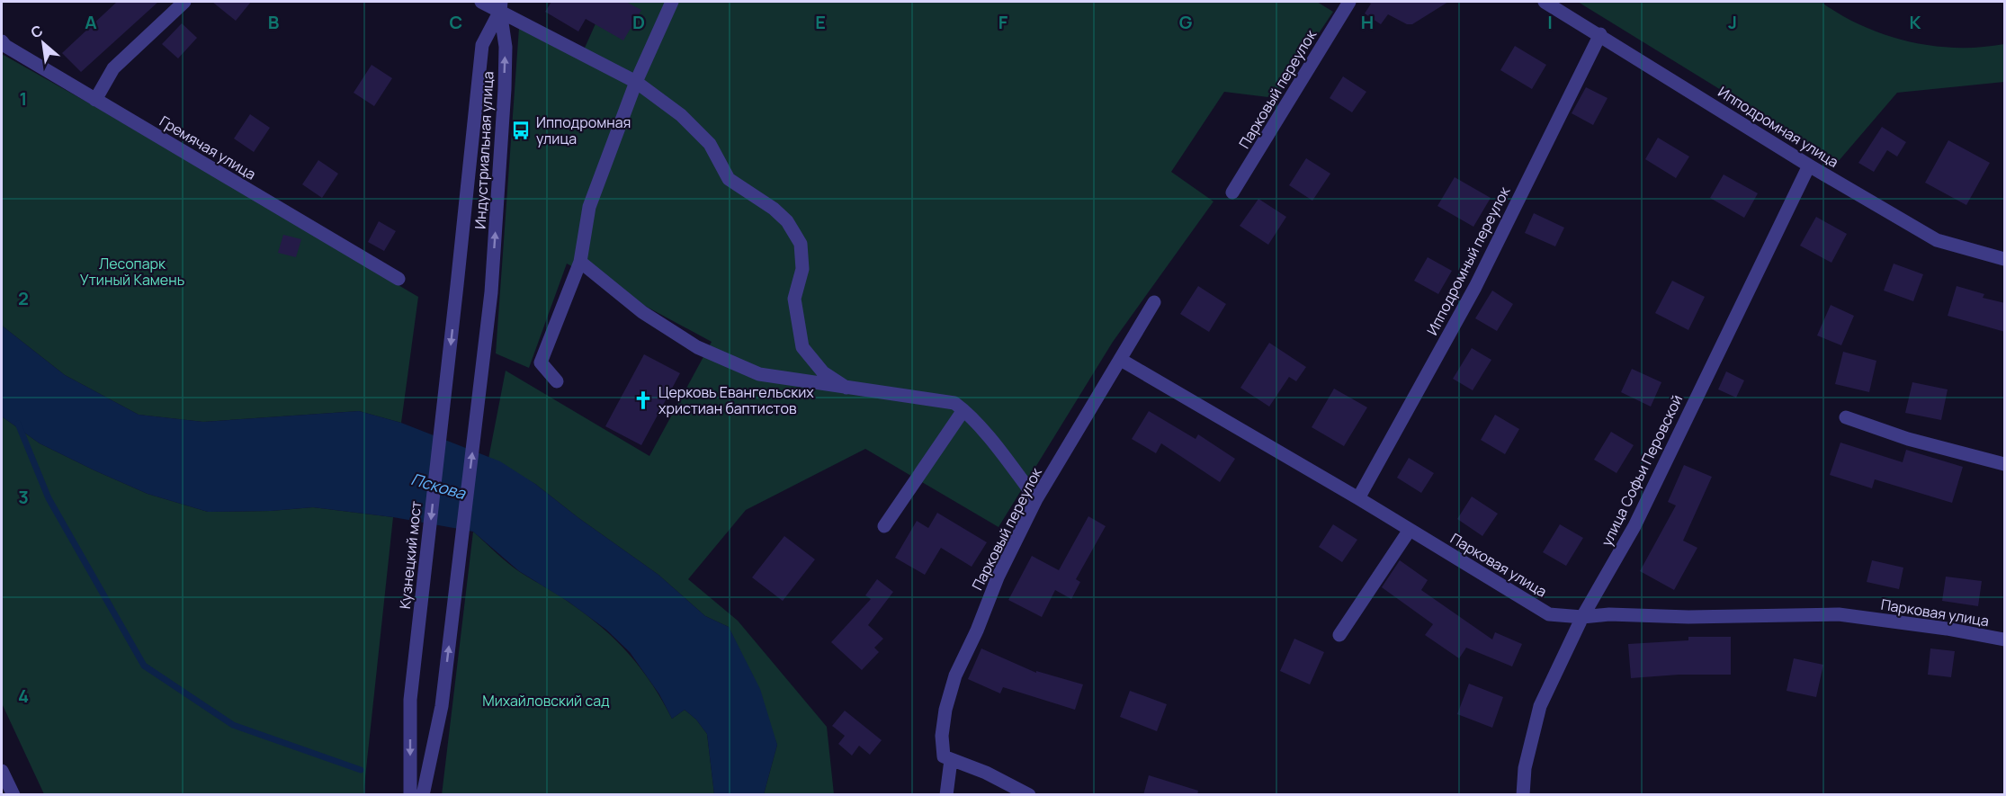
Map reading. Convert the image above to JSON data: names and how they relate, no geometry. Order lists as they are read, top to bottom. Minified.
{"streets":{"street":["Парковый переулок","Ипподромная улица","Гремячая улица","Индустриальная улица","Ипподромный переулок","улица Софьи Перовской","Кузнецкий мост","Парковая улица"]},"crossings":[["Парковый переулок","Парковая улица"],["Ипподромная улица","Ипподромный переулок"],["Ипподромная улица","улица Софьи Перовской"],["Индустриальная улица","Кузнецкий мост"],["Ипподромный переулок","Парковая улица"],["улица Софьи Перовской","Парковая улица"]],"one_way":["Кузнецкий мост"],"water":["Пскова"],"parks":["Лесопарк Утиный Камень","Михайловский сад"],"places":{"bus stop":["Ипподромная улица"],"church":["Церковь Евангельских христиан баптистов"]},"north":"top left","grid":{"columns":["A","B","C","D","E","F","G","H","I","J","K"],"rows":["1","2","3","4"]}}
